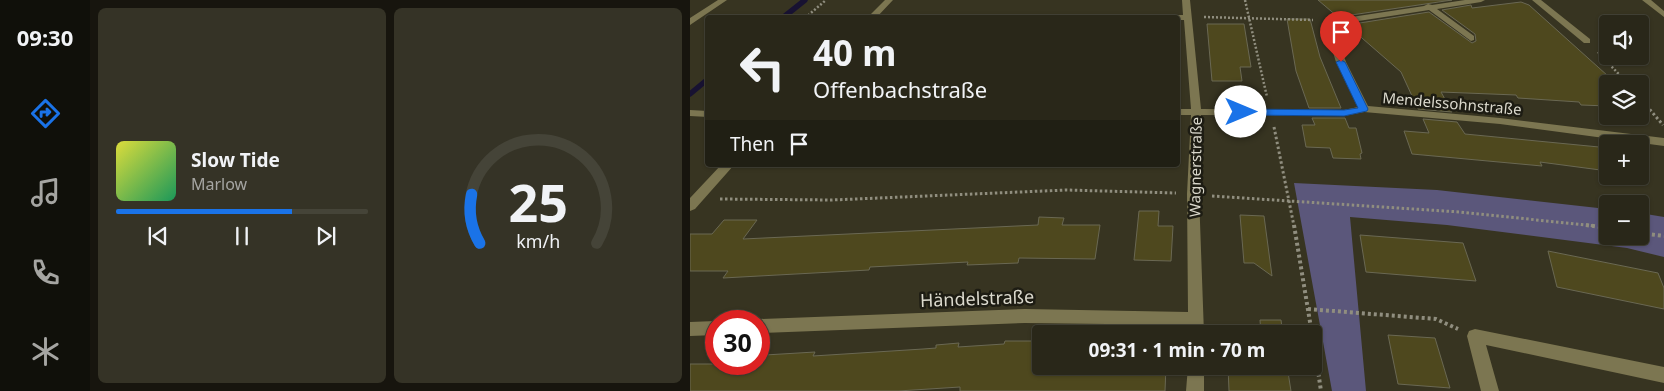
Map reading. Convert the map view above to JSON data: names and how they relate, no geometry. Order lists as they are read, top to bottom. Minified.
{"streets":{"street":["Mendelssohnstraße","Wagnerstraße","Händelstraße"]},"crossings":[["Mendelssohnstraße","Wagnerstraße"]],"page":{"tabs":"09:30","map_buttons":["+","−"],"turn":["40 m","Offenbachstraße"],"then":"Then","song":["Slow Tide","Marlow"],"limit":"30","trip":"09:31 · 1 min · 70 m","gauge":["25","km/h"]}}
